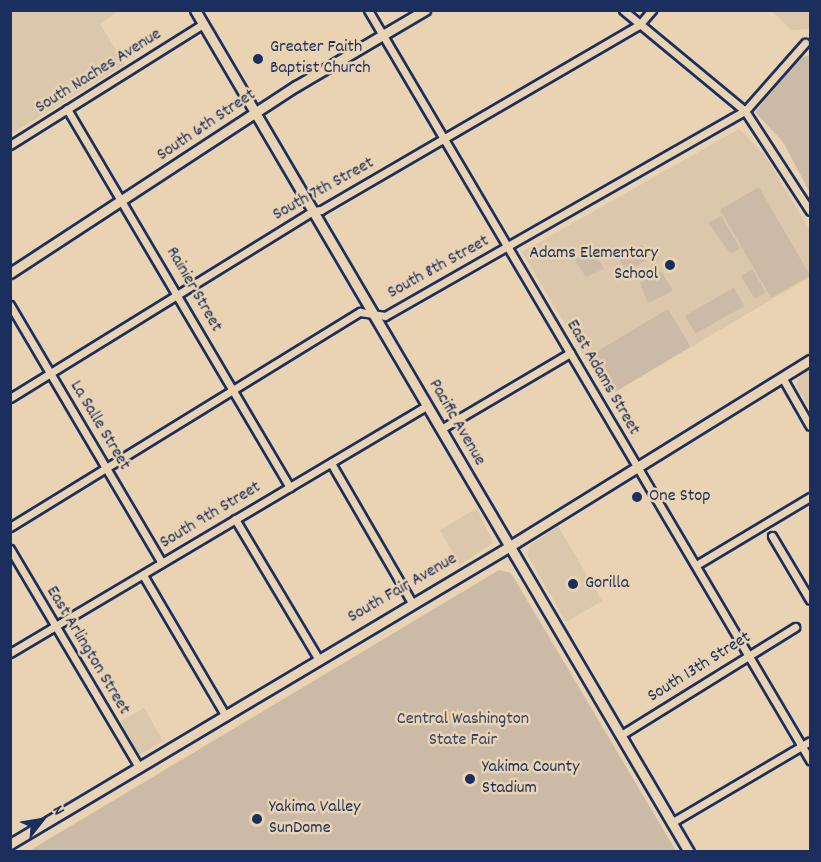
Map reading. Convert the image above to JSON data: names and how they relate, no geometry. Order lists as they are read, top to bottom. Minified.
{"streets":{"street":["South Naches Avenue","South 6th Street","South 7th Street","South 8th Street","Rainier Street","East Adams Street","Pacific Avenue","La Salle Street","South 9th Street","South Fair Avenue","East Arlington Street","South 13th Street"]},"crossings":[["South Naches Avenue","Rainier Street"],["South Naches Avenue","Pacific Avenue"],["South 6th Street","Rainier Street"],["South 6th Street","East Adams Street"],["South 6th Street","Pacific Avenue"],["South 7th Street","Rainier Street"],["South 7th Street","East Adams Street"],["South 7th Street","Pacific Avenue"],["South 7th Street","La Salle Street"],["South 8th Street","Rainier Street"],["South 8th Street","East Adams Street"],["South 8th Street","Pacific Avenue"],["South 8th Street","La Salle Street"],["Rainier Street","South 9th Street"],["East Adams Street","South Fair Avenue"],["East Adams Street","South 13th Street"],["Pacific Avenue","South 9th Street"],["Pacific Avenue","South Fair Avenue"],["Pacific Avenue","South 13th Street"],["La Salle Street","South 9th Street"],["South 9th Street","East Arlington Street"],["South Fair Avenue","East Arlington Street"]],"parks":["Central Washington State Fair"],"places":["Greater Faith Baptist Church","Adams Elementary School","One Stop","Gorilla","Yakima County Stadium","Yakima Valley SunDome"],"north":"top right"}
